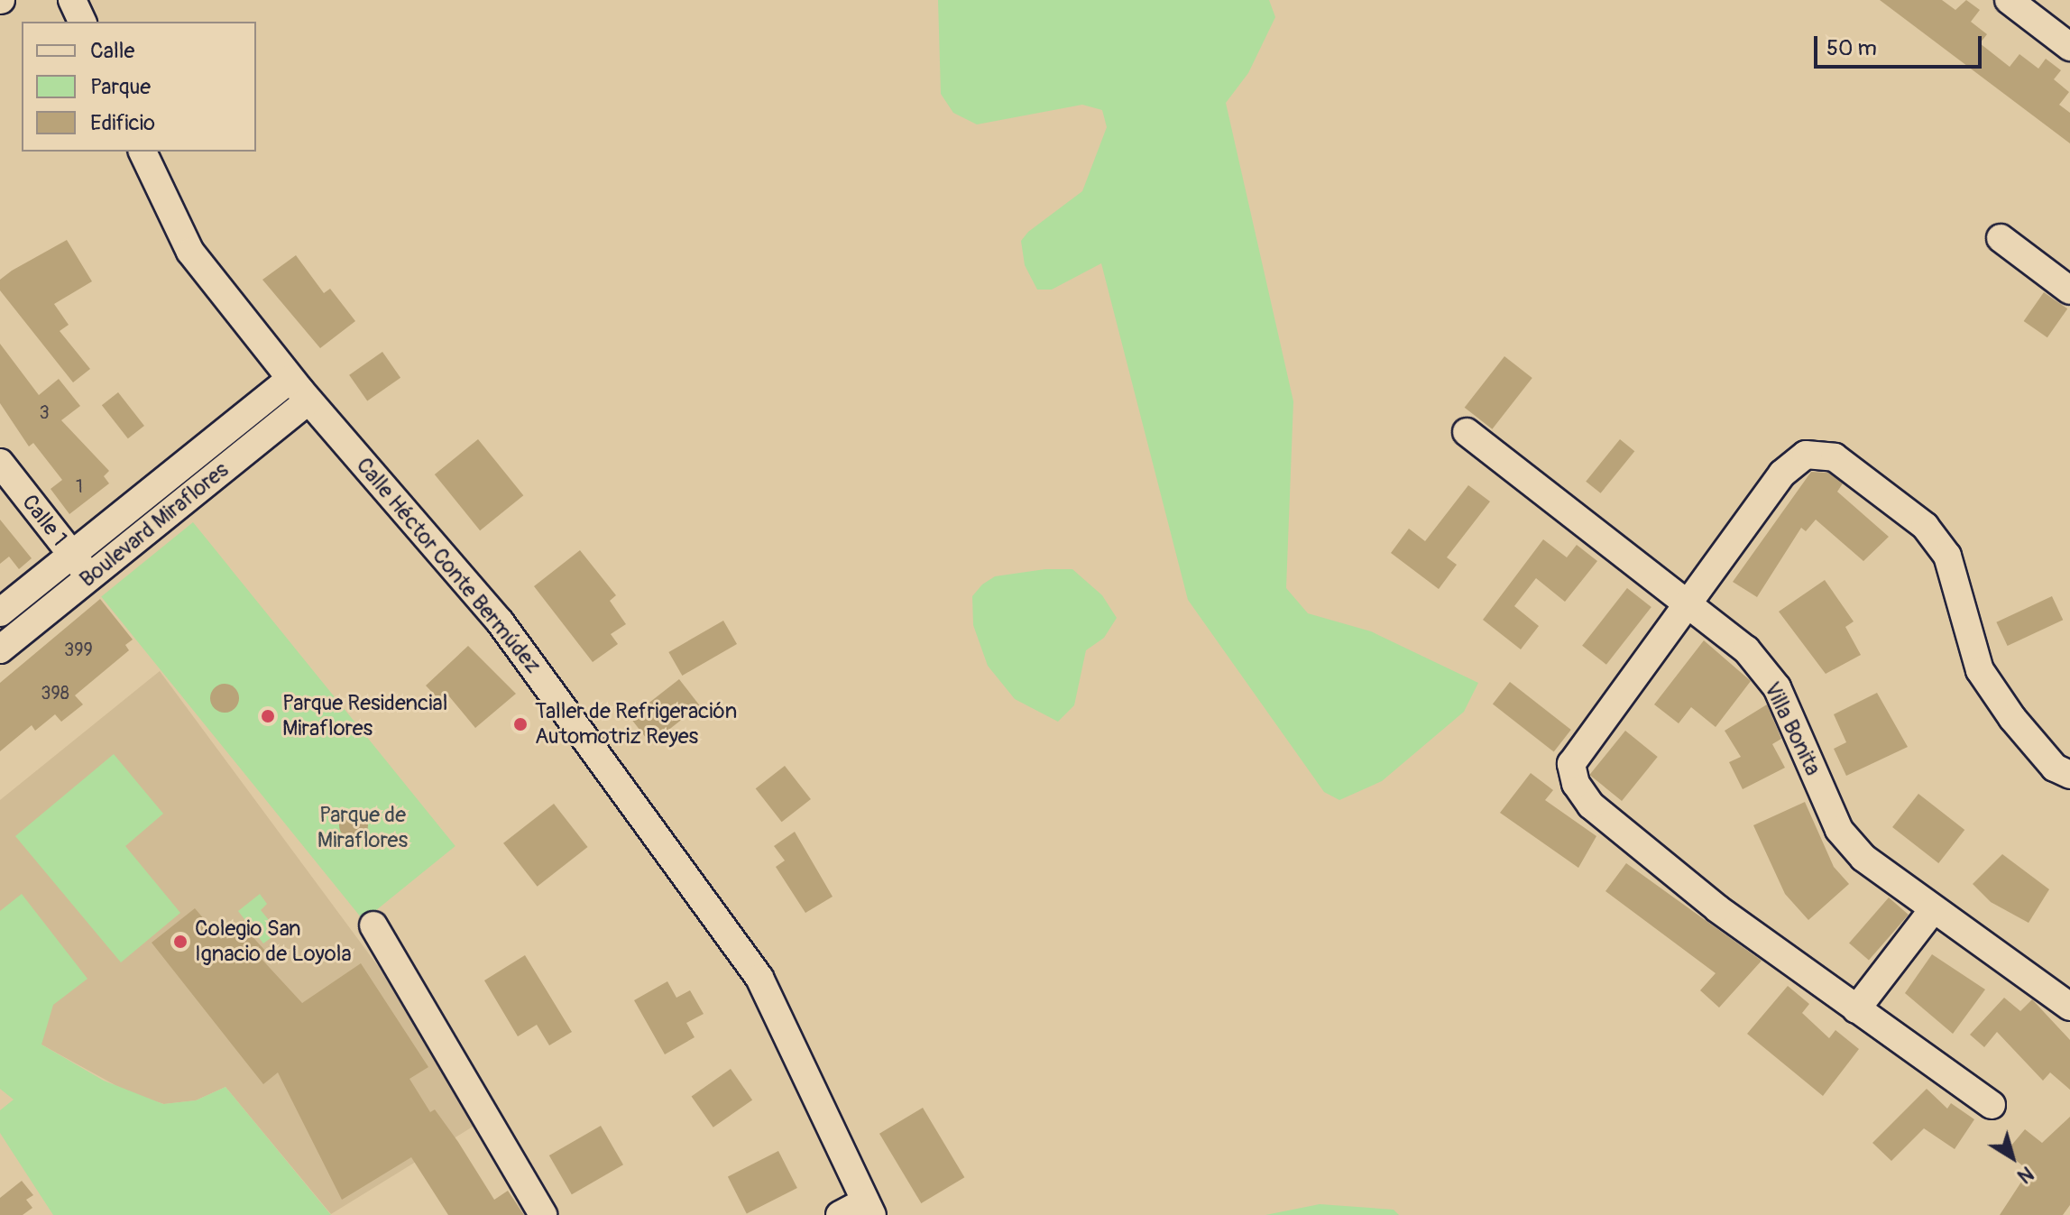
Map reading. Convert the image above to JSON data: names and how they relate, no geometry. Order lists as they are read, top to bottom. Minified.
{"streets":{"street":["Calle 1","Boulevard Miraflores","Calle Héctor Conte Bermúdez","Villa Bonita"]},"crossings":[["Calle 1","Boulevard Miraflores"],["Boulevard Miraflores","Calle Héctor Conte Bermúdez"]],"parks":["Parque de Miraflores"],"places":["Parque Residencial Miraflores","Taller de Refrigeración Automotriz Reyes","Colegio San Ignacio de Loyola"],"house_numbers":["3","1","399","398"],"legend":["Calle","Parque","Edificio"],"scale_bar":"50 m","north":"bottom right"}
